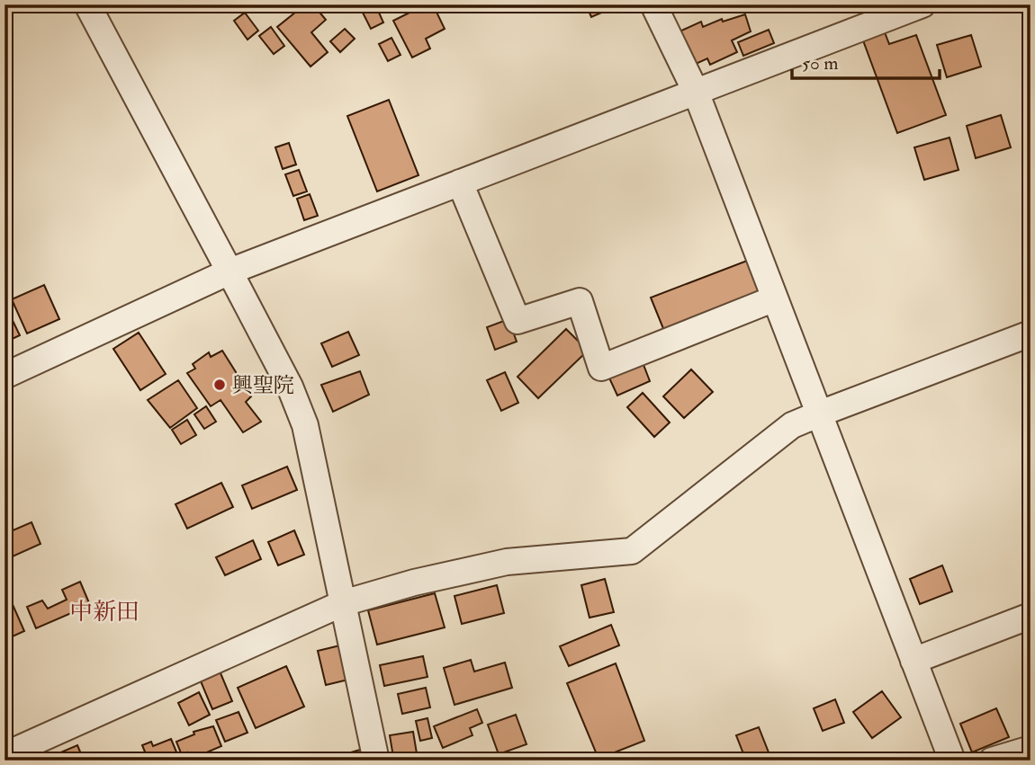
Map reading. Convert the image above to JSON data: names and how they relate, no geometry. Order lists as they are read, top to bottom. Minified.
{"districts":["中新田"],"places":["興聖院"],"scale_bar":"50 m"}
